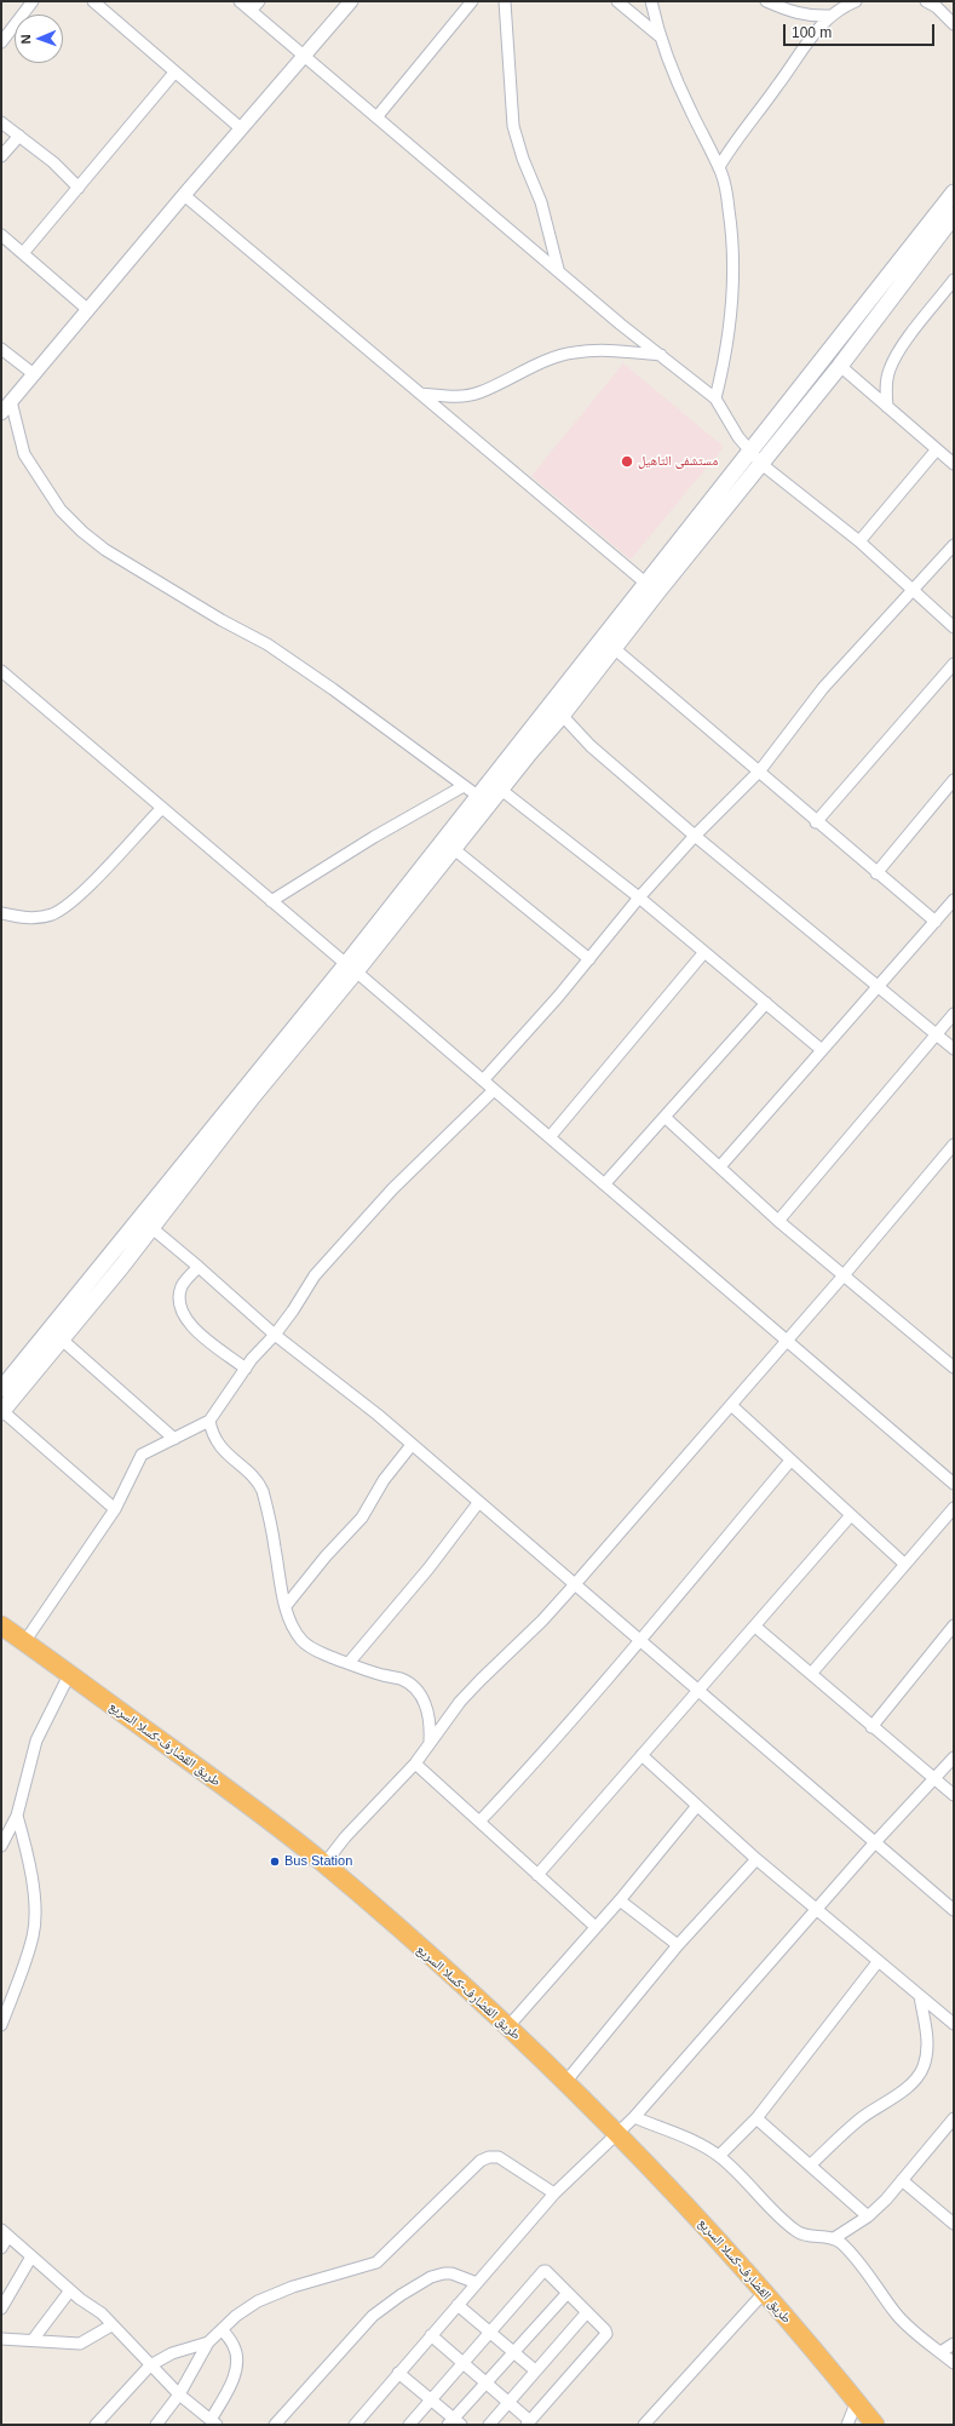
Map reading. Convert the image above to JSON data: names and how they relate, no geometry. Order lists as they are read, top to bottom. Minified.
{"streets":{"highway":["طريق القضارف-كسلا السريع"]},"places":["مستشفى التاهيل","Bus Station"],"scale_bar":"100 m","north":"left"}
